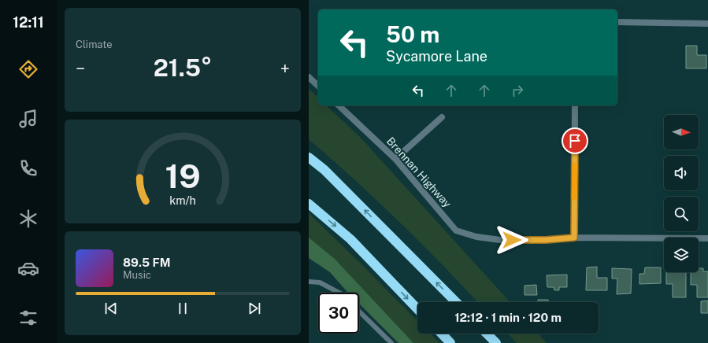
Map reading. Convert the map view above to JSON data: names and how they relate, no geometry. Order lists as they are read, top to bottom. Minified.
{"streets":{"street":["Brennan Highway"]},"north":"right","page":{"tabs":"12:11","tile":"Climate","turn":["50 m","Sycamore Lane"],"heat":["−","21.5°","+"],"song":["89.5 FM","Music"],"limit":"30","trip":"12:12 · 1 min · 120 m","gauge":["19","km/h"]}}
